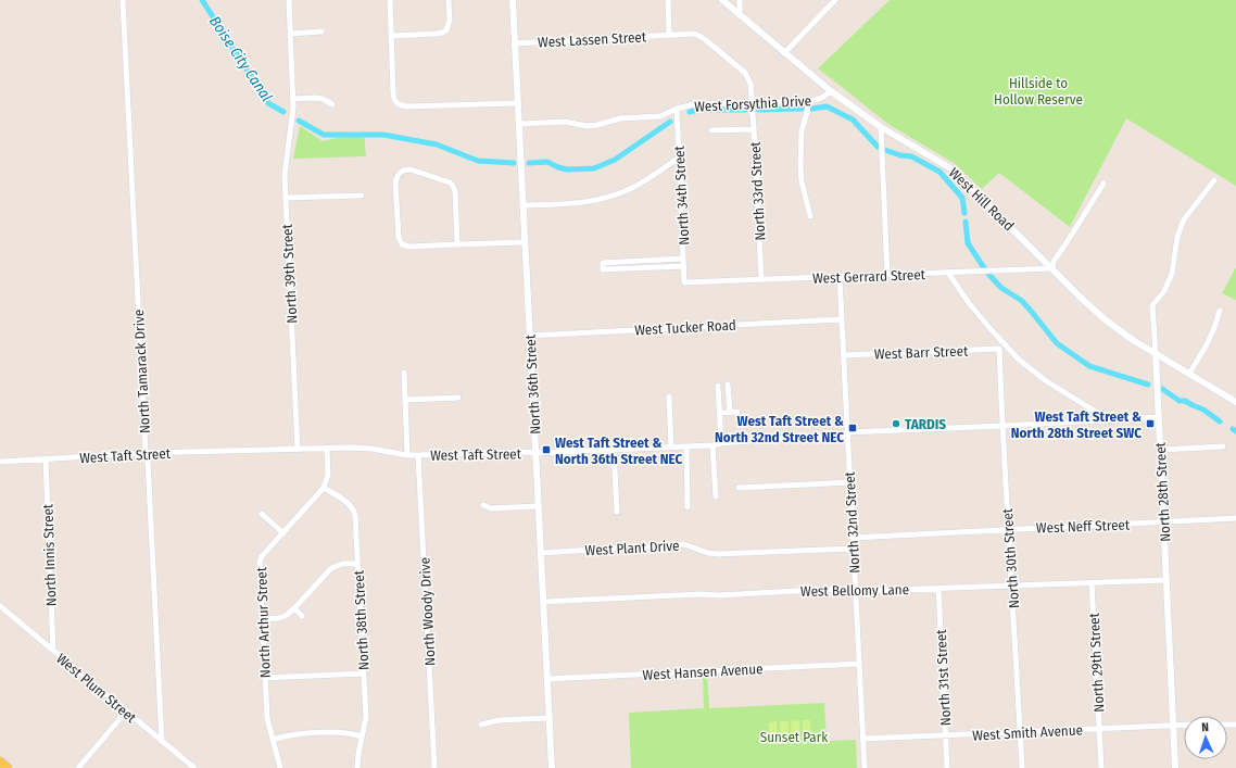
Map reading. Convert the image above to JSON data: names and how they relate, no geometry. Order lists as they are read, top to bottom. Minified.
{"streets":{"street":["West Lassen Street","West Forsythia Drive","North 33rd Street","North 34th Street","West Hill Road","North 39th Street","West Gerrard Street","West Tucker Road","West Barr Street","North Tamarack Drive","North 36th Street","West Taft Street","North 28th Street","North 32nd Street","West Neff Street","West Plant Drive","North Innis Street","North 30th Street","West Bellomy Lane","North Woody Drive","North 38th Street","North Arthur Street","North 29th Street","West Hansen Avenue","North 31st Street","West Plum Street","West Smith Avenue"]},"crossings":[["West Lassen Street","West Forsythia Drive"],["West Lassen Street","North 33rd Street"],["West Lassen Street","North 36th Street"],["West Forsythia Drive","North 33rd Street"],["West Forsythia Drive","North 34th Street"],["West Forsythia Drive","West Hill Road"],["West Forsythia Drive","North 36th Street"],["North 33rd Street","West Gerrard Street"],["North 34th Street","West Gerrard Street"],["West Hill Road","West Gerrard Street"],["West Hill Road","North 28th Street"],["North 39th Street","West Taft Street"],["West Gerrard Street","North 32nd Street"],["West Tucker Road","North 36th Street"],["West Tucker Road","North 32nd Street"],["West Barr Street","North 32nd Street"],["West Barr Street","North 30th Street"],["North Tamarack Drive","West Taft Street"],["North Tamarack Drive","West Plum Street"],["North 36th Street","West Taft Street"],["North 36th Street","West Plant Drive"],["North 36th Street","West Bellomy Lane"],["North 36th Street","West Hansen Avenue"],["West Taft Street","North 28th Street"],["West Taft Street","North 32nd Street"],["West Taft Street","North Innis Street"],["West Taft Street","North 30th Street"],["West Taft Street","North Woody Drive"],["North 28th Street","West Neff Street"],["North 28th Street","West Bellomy Lane"],["North 28th Street","West Smith Avenue"],["North 32nd Street","West Neff Street"],["North 32nd Street","West Plant Drive"],["North 32nd Street","West Bellomy Lane"],["North 32nd Street","West Hansen Avenue"],["North 32nd Street","West Smith Avenue"],["West Neff Street","North 30th Street"],["North Innis Street","West Plum Street"],["North 30th Street","West Bellomy Lane"],["North 30th Street","West Smith Avenue"],["West Bellomy Lane","North 29th Street"],["West Bellomy Lane","North 31st Street"],["North 38th Street","North Arthur Street"],["North 29th Street","West Smith Avenue"],["North 31st Street","West Smith Avenue"]],"water":["Boise City Canal"],"parks":["Hillside to Hollow Reserve","Sunset Park"],"places":{"other":["TARDIS"],"transit":["West Taft Street & North 28th Street SWC","West Taft Street & North 32nd Street NEC","West Taft Street & North 36th Street NEC"]},"north":"top"}
